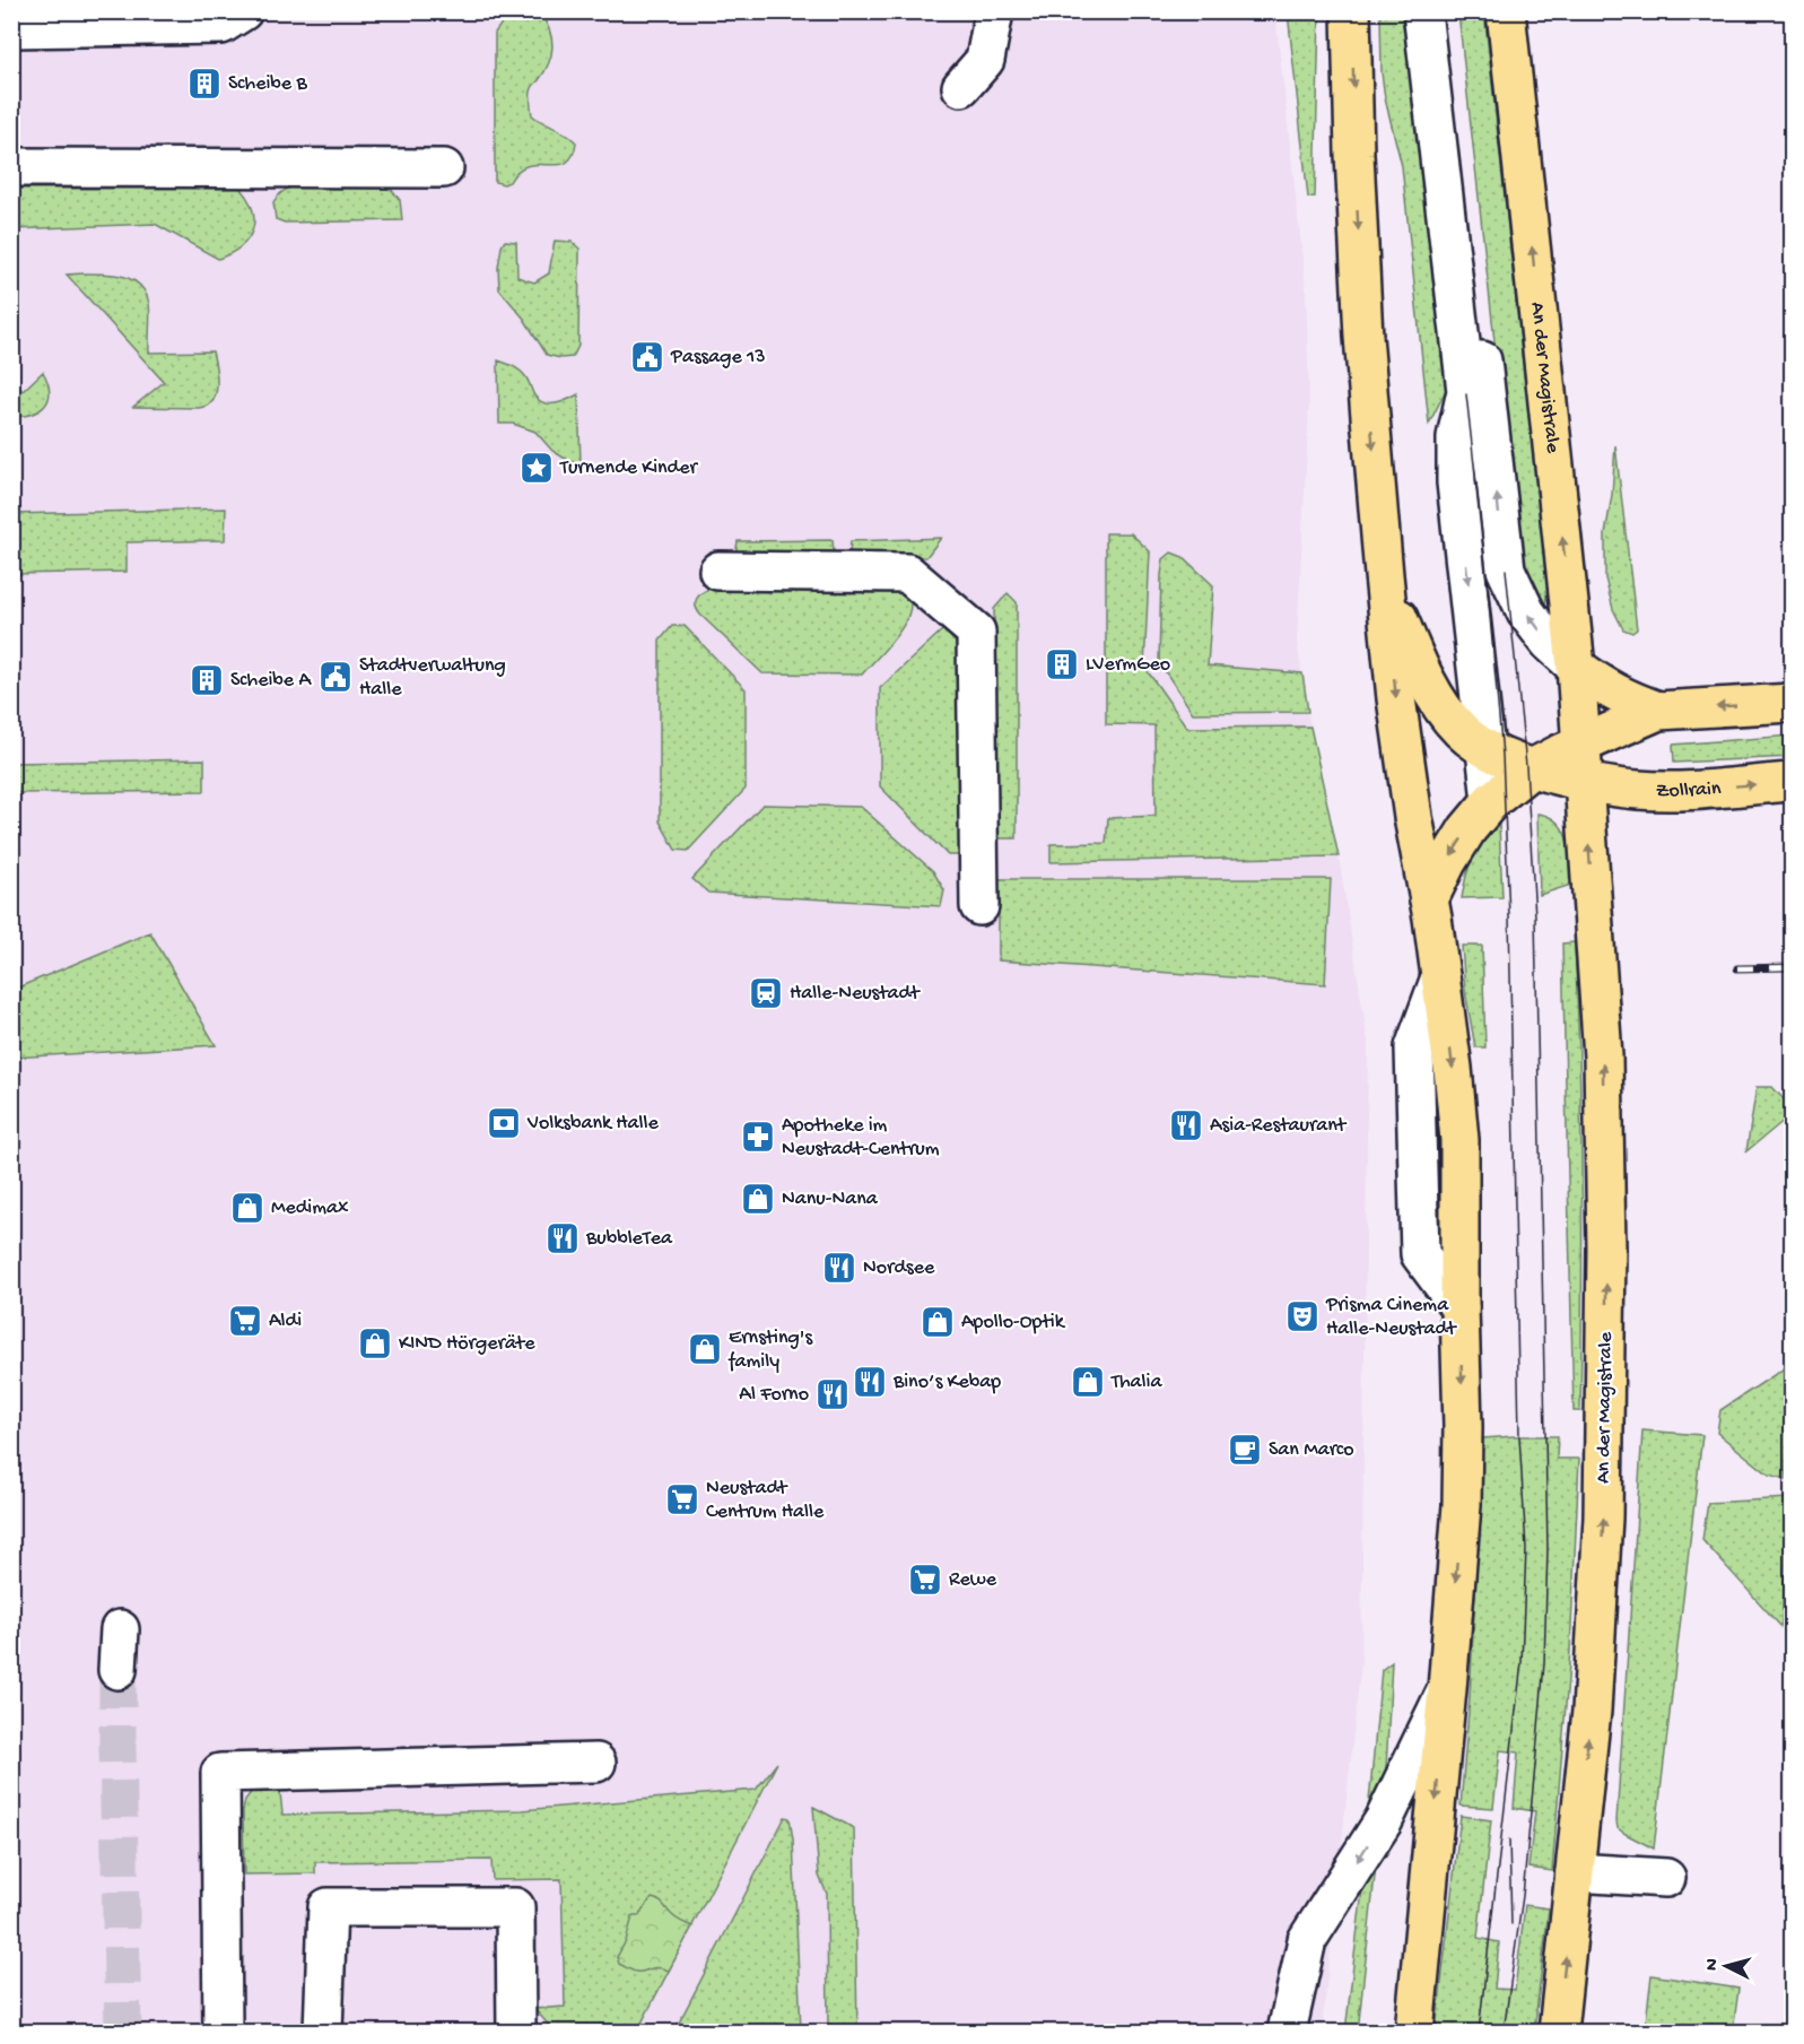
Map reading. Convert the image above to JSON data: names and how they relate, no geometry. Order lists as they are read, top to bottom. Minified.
{"streets":{"main road":["An der Magistrale","Zollrain"]},"crossings":[["An der Magistrale","Zollrain"]],"places":{"building":["Scheibe B","LVermGeo","Scheibe A"],"public building":["Passage 13","Stadtverwaltung Halle"],"place":["Turnende Kinder"],"station":["Halle-Neustadt"],"bank":["Volksbank Halle"],"restaurant":["Asia-Restaurant","BubbleTea","Nordsee","Bino’s Kebap","Al Forno"],"pharmacy":["Apotheke im Neustadt-Centrum"],"shop":["Nanu-Nana","Medimax","Apollo-Optik","KIND Hörgeräte","Ernsting's family","Thalia"],"theatre":["Prisma Cinema Halle-Neustadt"],"supermarket":["Aldi","Neustadt Centrum Halle","Rewe"],"cafe":["San Marco"]},"north":"left"}
